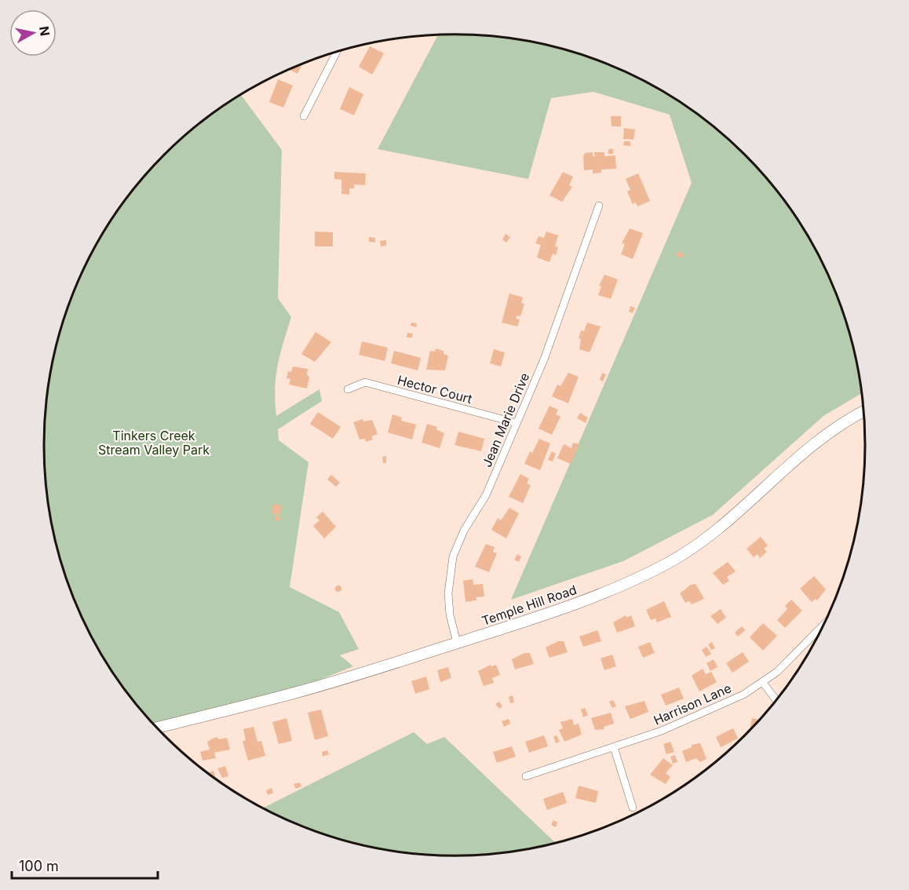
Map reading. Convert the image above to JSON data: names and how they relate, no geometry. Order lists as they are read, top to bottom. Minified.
{"streets":{"main road":["Temple Hill Road"],"street":["Hector Court","Jean Marie Drive","Harrison Lane"]},"crossings":[["Hector Court","Jean Marie Drive"],["Jean Marie Drive","Temple Hill Road"]],"parks":["Tinkers Creek Stream Valley Park"],"scale_bar":"100 m","north":"right"}
